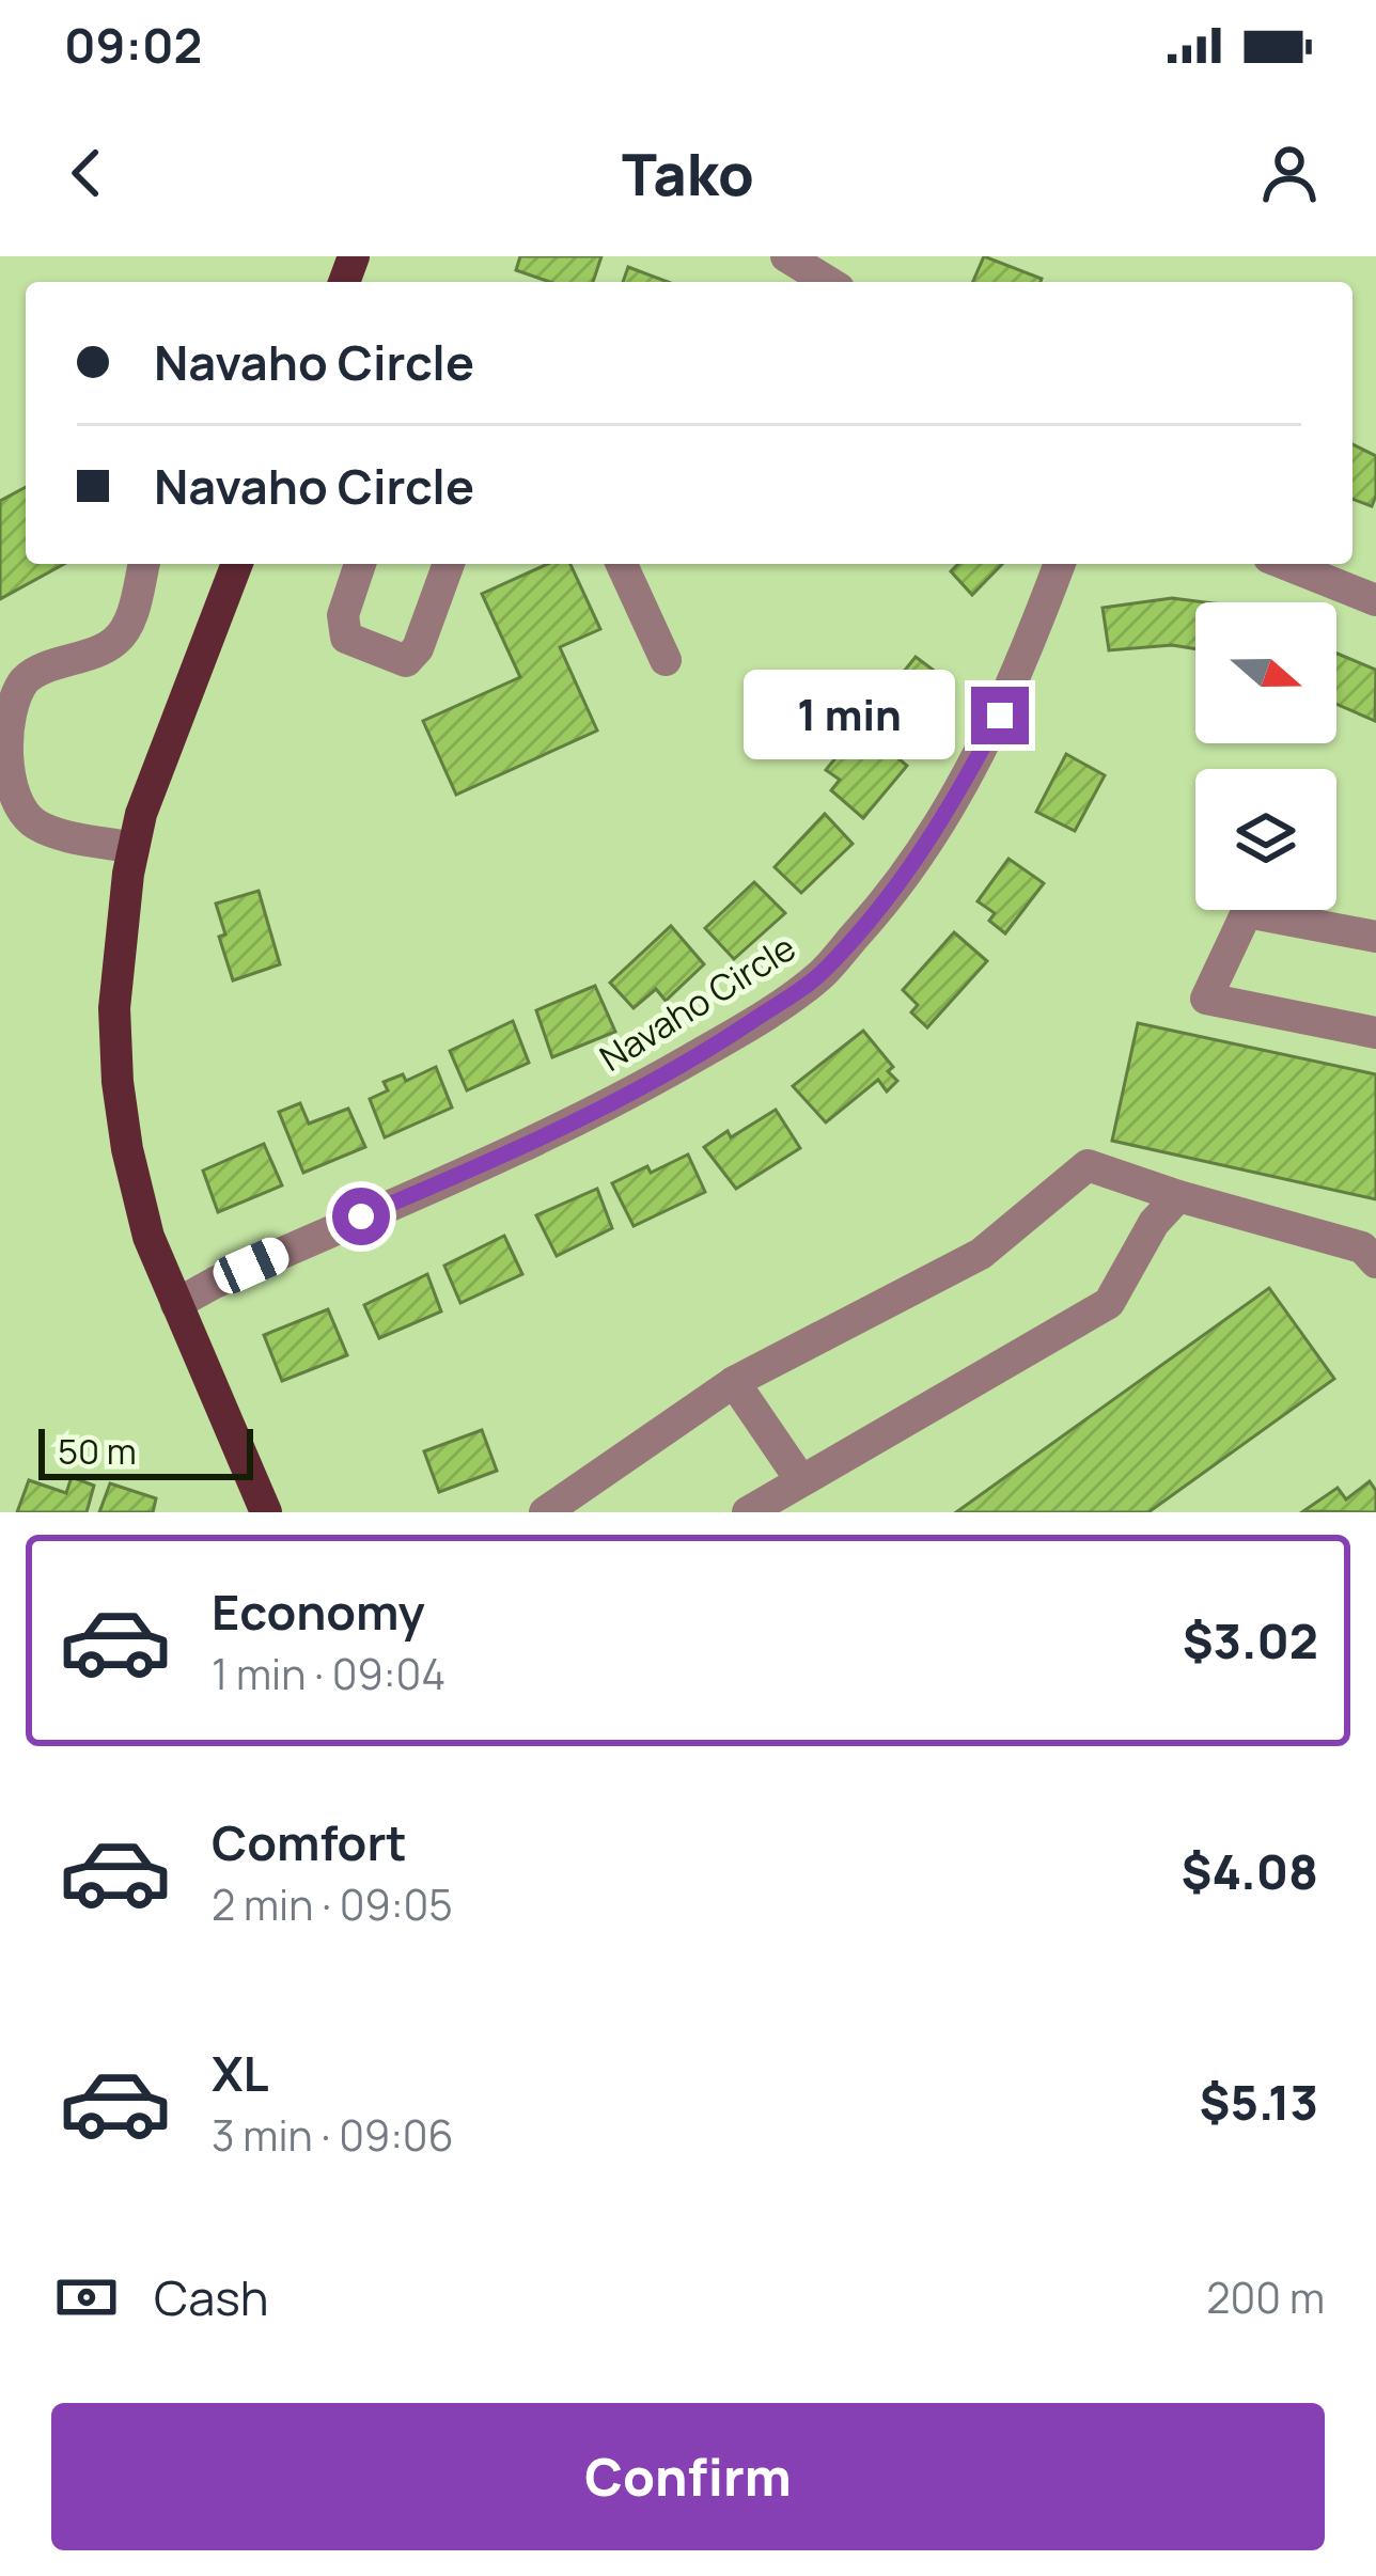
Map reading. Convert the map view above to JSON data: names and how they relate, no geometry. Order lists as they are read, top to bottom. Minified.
{"streets":{"street":["Navaho Circle"]},"scale_bar":"50 m","north":"right","page":{"status":"09:02","header":"Tako","banner":["Navaho Circle","Navaho Circle"],"bubble":"1 min","scale":"50 m","list":[{"name":"Economy","note":"1 min · 09:04","value":"$3.02"},{"name":"Comfort","note":"2 min · 09:05","value":"$4.08"},{"name":"XL","note":"3 min · 09:06","value":"$5.13"}],"pay":["Cash","200 m"],"buttons":"Confirm"}}
